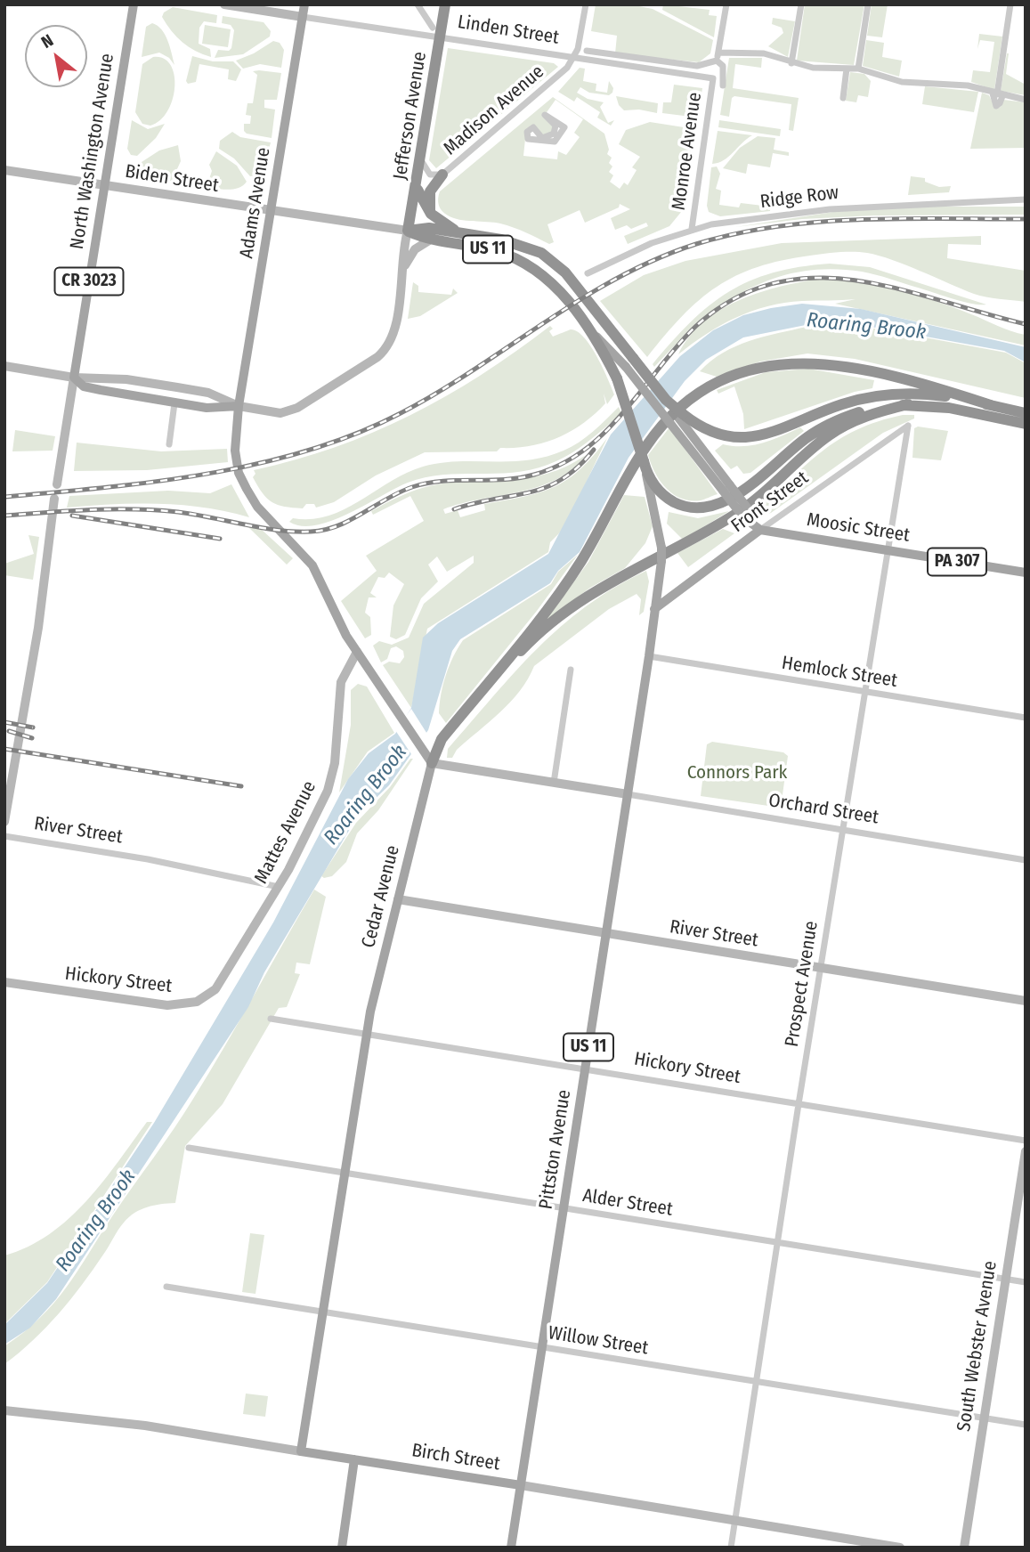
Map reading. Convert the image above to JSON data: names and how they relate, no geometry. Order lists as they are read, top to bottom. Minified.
{"streets":{"highway":["Jefferson Avenue","US 11"],"main road":["North Washington Avenue","Adams Avenue","CR 3023","Front Street","Moosic Street","PA 307","Cedar Avenue","Pittston Avenue","Birch Street"],"street":["Linden Street","Madison Avenue","Monroe Avenue","Biden Street","Ridge Row","Hemlock Street","Orchard Street","River Street","Mattes Avenue","Hickory Street","Prospect Avenue","Alder Street","Willow Street","South Webster Avenue"]},"crossings":[["Linden Street","Madison Avenue"],["Linden Street","Jefferson Avenue"],["Linden Street","Monroe Avenue"],["Linden Street","Adams Avenue"],["Madison Avenue","Jefferson Avenue"],["Jefferson Avenue","Biden Street"],["Jefferson Avenue","US 11"],["North Washington Avenue","Biden Street"],["Monroe Avenue","Ridge Row"],["Biden Street","Adams Avenue"],["Biden Street","US 11"],["US 11","Front Street"],["US 11","PA 307"],["US 11","Pittston Avenue"],["Front Street","Moosic Street"],["Front Street","PA 307"],["Front Street","Prospect Avenue"],["Front Street","Pittston Avenue"],["Moosic Street","PA 307"],["Moosic Street","Prospect Avenue"],["Hemlock Street","Prospect Avenue"],["Hemlock Street","Pittston Avenue"],["Orchard Street","Cedar Avenue"],["Orchard Street","Prospect Avenue"],["Orchard Street","Pittston Avenue"],["River Street","Mattes Avenue"],["River Street","Cedar Avenue"],["River Street","Prospect Avenue"],["River Street","Pittston Avenue"],["Mattes Avenue","Hickory Street"],["Cedar Avenue","Hickory Street"],["Cedar Avenue","Alder Street"],["Cedar Avenue","Willow Street"],["Cedar Avenue","Birch Street"],["Hickory Street","Prospect Avenue"],["Hickory Street","Pittston Avenue"],["Prospect Avenue","Alder Street"],["Prospect Avenue","Willow Street"],["Prospect Avenue","Birch Street"],["Pittston Avenue","Alder Street"],["Pittston Avenue","Willow Street"],["Pittston Avenue","Birch Street"],["Alder Street","South Webster Avenue"],["Willow Street","South Webster Avenue"]],"water":["Roaring Brook"],"parks":["Connors Park"],"north":"top left"}
